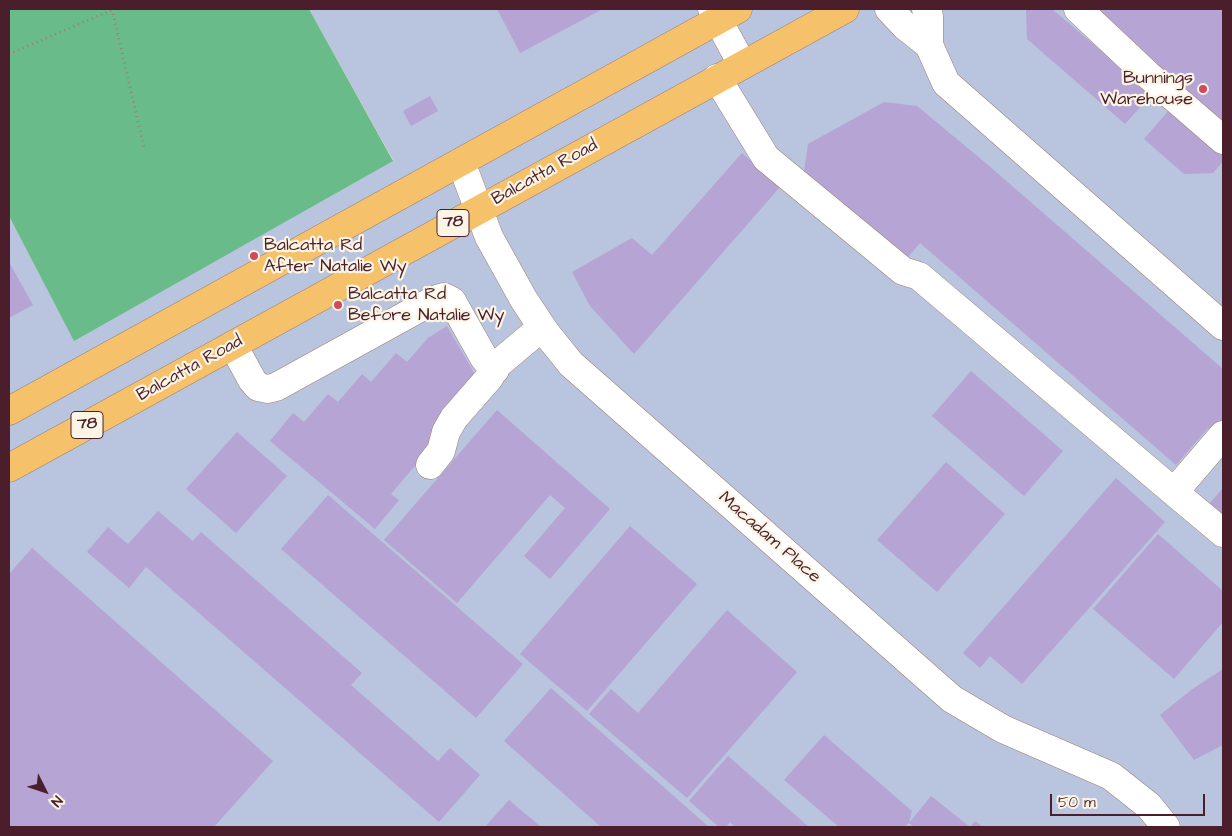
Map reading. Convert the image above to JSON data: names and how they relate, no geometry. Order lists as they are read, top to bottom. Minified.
{"streets":{"main road":["Balcatta Road","78"],"street":["Macadam Place"]},"crossings":[["Balcatta Road","Macadam Place"]],"places":["Bunnings Warehouse","Balcatta Rd After Natalie Wy","Balcatta Rd Before Natalie Wy"],"scale_bar":"50 m","north":"bottom right"}
